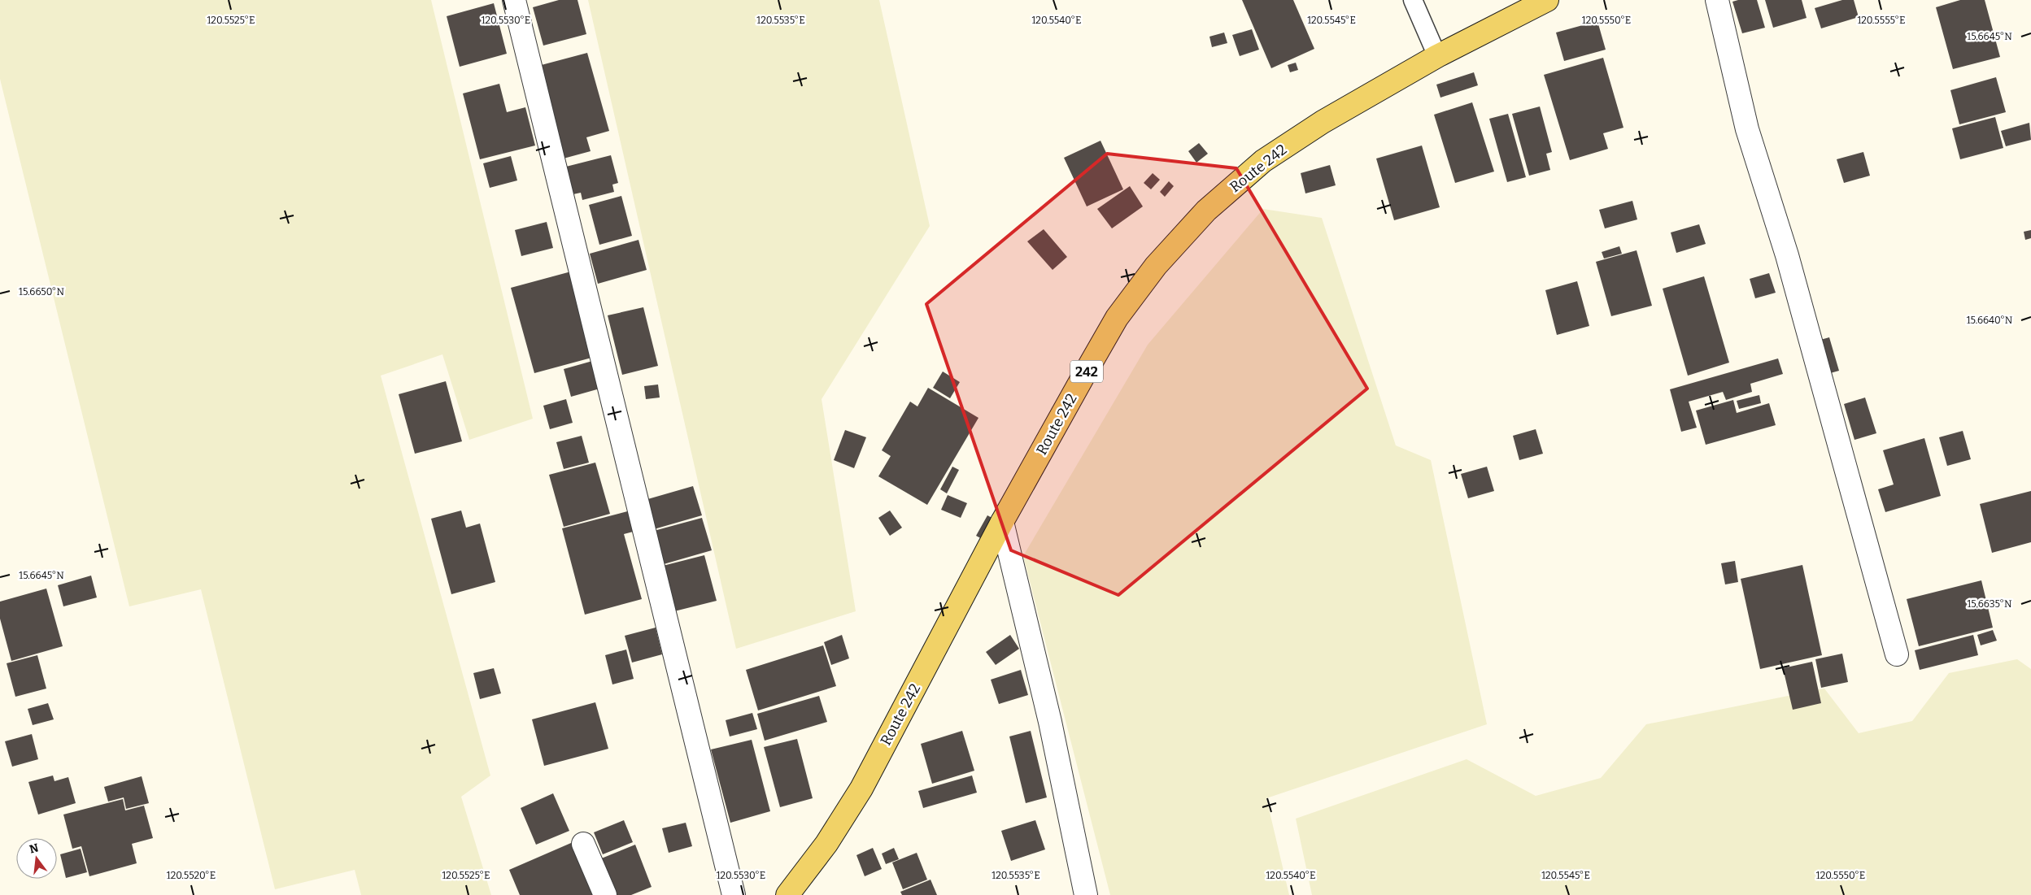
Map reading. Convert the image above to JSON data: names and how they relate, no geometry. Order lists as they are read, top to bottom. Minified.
{"streets":{"main road":["Route 242","242"]},"north":"top","coordinates":["120.5525°E","120.5530°E","120.5535°E","120.5540°E","120.5545°E","120.5550°E","120.5555°E","15.6645°N","15.6650°N","15.6640°N","15.6635°N","120.5520°E"]}
